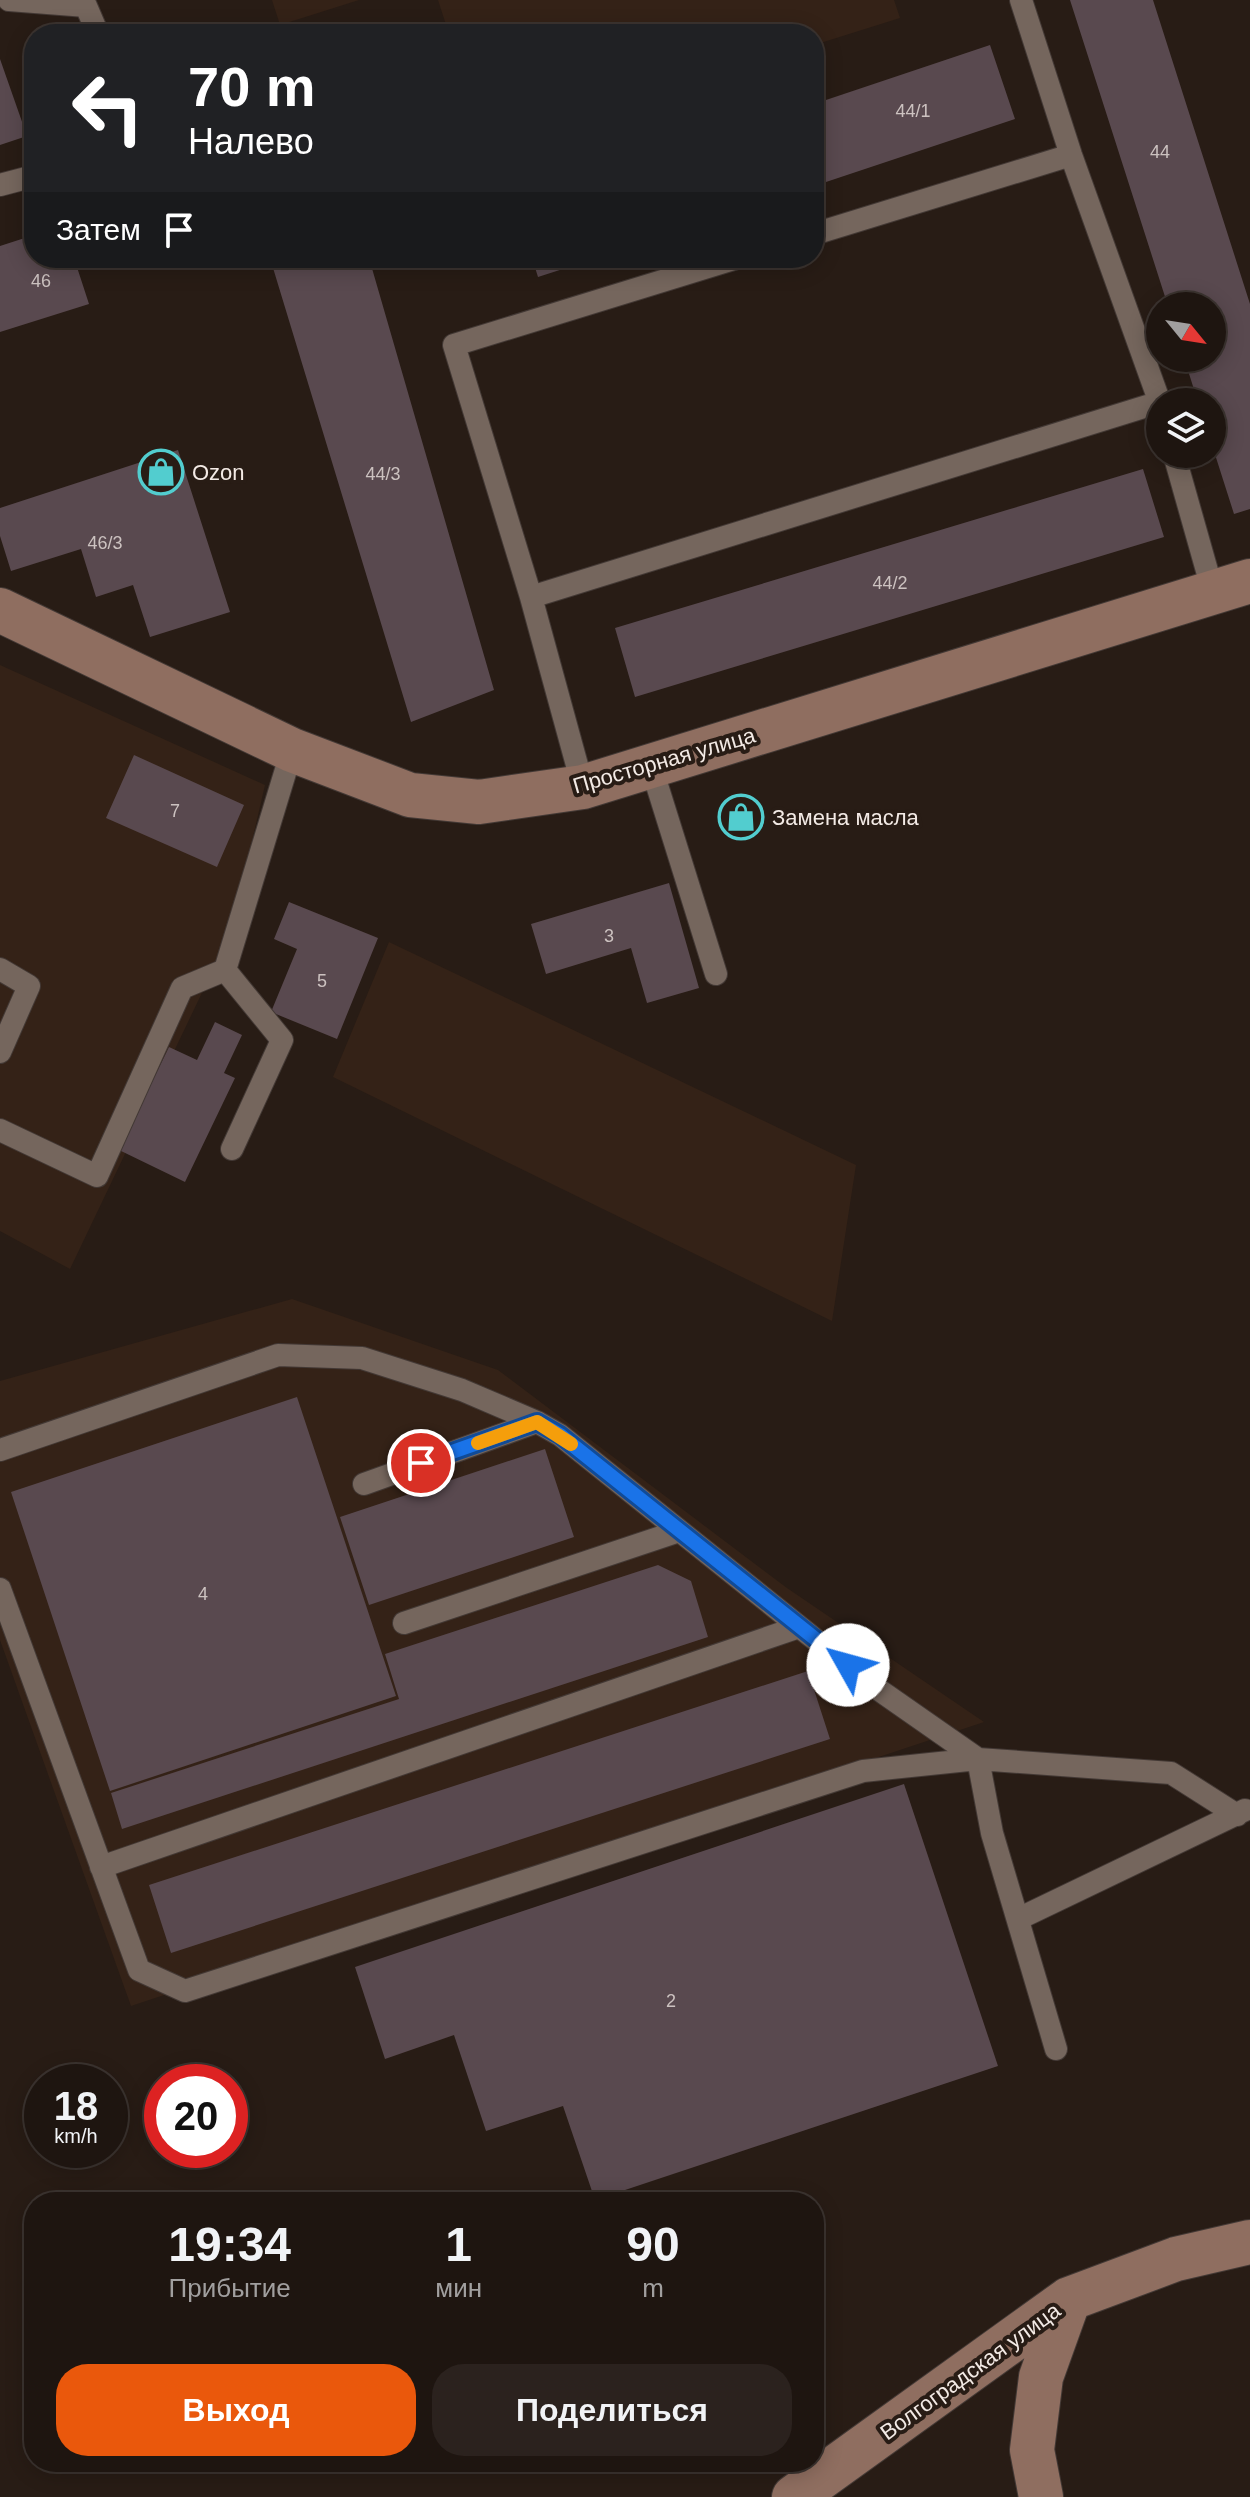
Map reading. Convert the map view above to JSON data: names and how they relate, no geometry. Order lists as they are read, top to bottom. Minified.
{"streets":{"street":["Просторная улица","Волгоградская улица"]},"places":{"shop":["Ozon","Замена масла"]},"house_numbers":["44/1","44","46","44/3","46/3","44/2","7","3","5","4","2"],"north":"bottom right","page":{"turn":["70 m","Налево"],"then":"Затем","speed":"18 km/h","limit":"20","eta":["19:34","Прибытие","1","мин","90","m"],"buttons":["Выход","Поделиться"]}}
